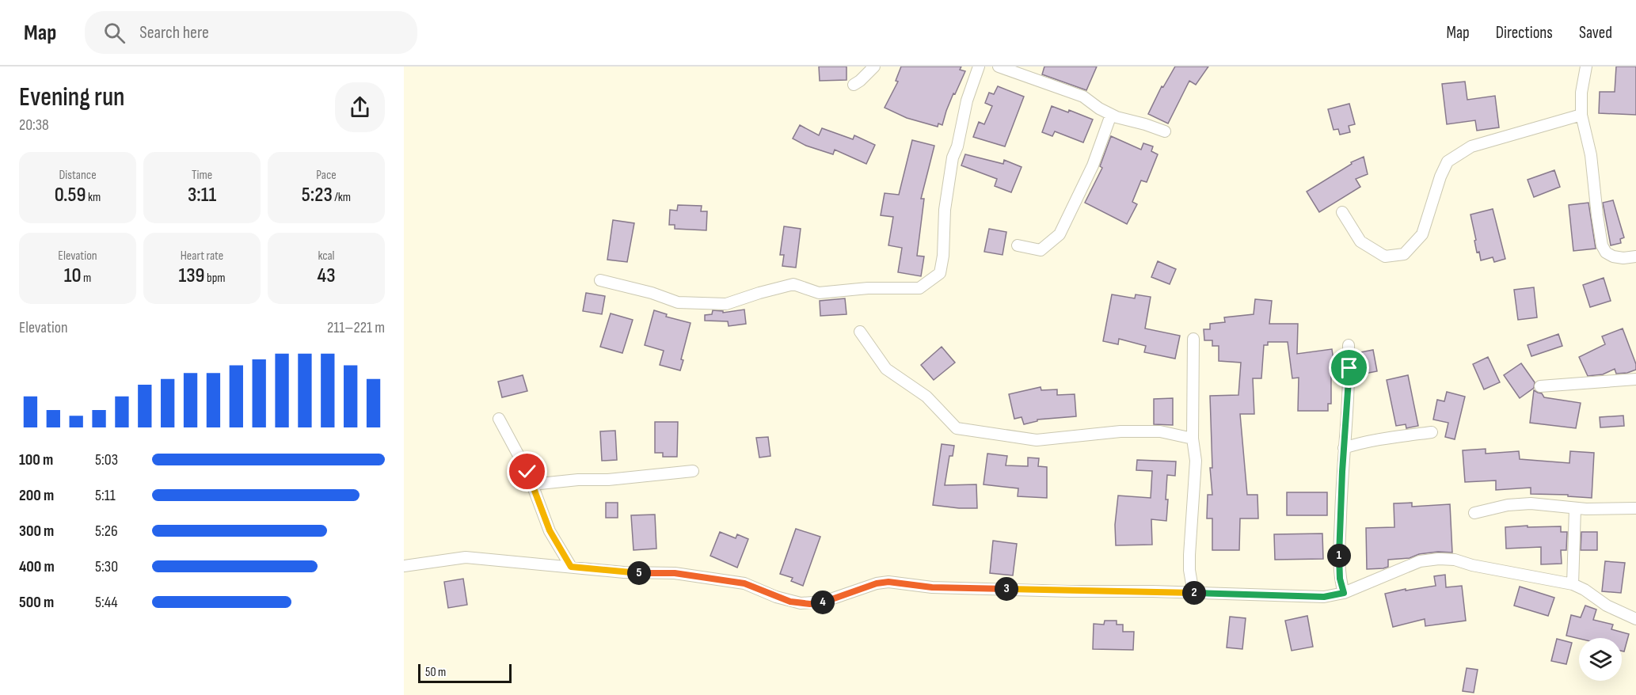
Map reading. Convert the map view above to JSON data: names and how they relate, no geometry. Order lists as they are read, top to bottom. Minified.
{"scale_bar":"50 m","page":{"header":"Map","search":"Search here","nav":["Map","Directions","Saved"],"heading":["Evening run","20:38"],"stats":[["Distance","0.59 km"],["Time","3:11"],["Pace","5:23 /km"],["Elevation","10 m"],["Heart rate","139 bpm"],["kcal","43"]],"chart":["Elevation","211–221 m"],"list":[{"name":"100 m","note":"5:03"},{"name":"200 m","note":"5:11"},{"name":"300 m","note":"5:26"},{"name":"400 m","note":"5:30"},{"name":"500 m","note":"5:44"}],"pins":["1","5","3","2","4"],"scale":"50 m"}}
